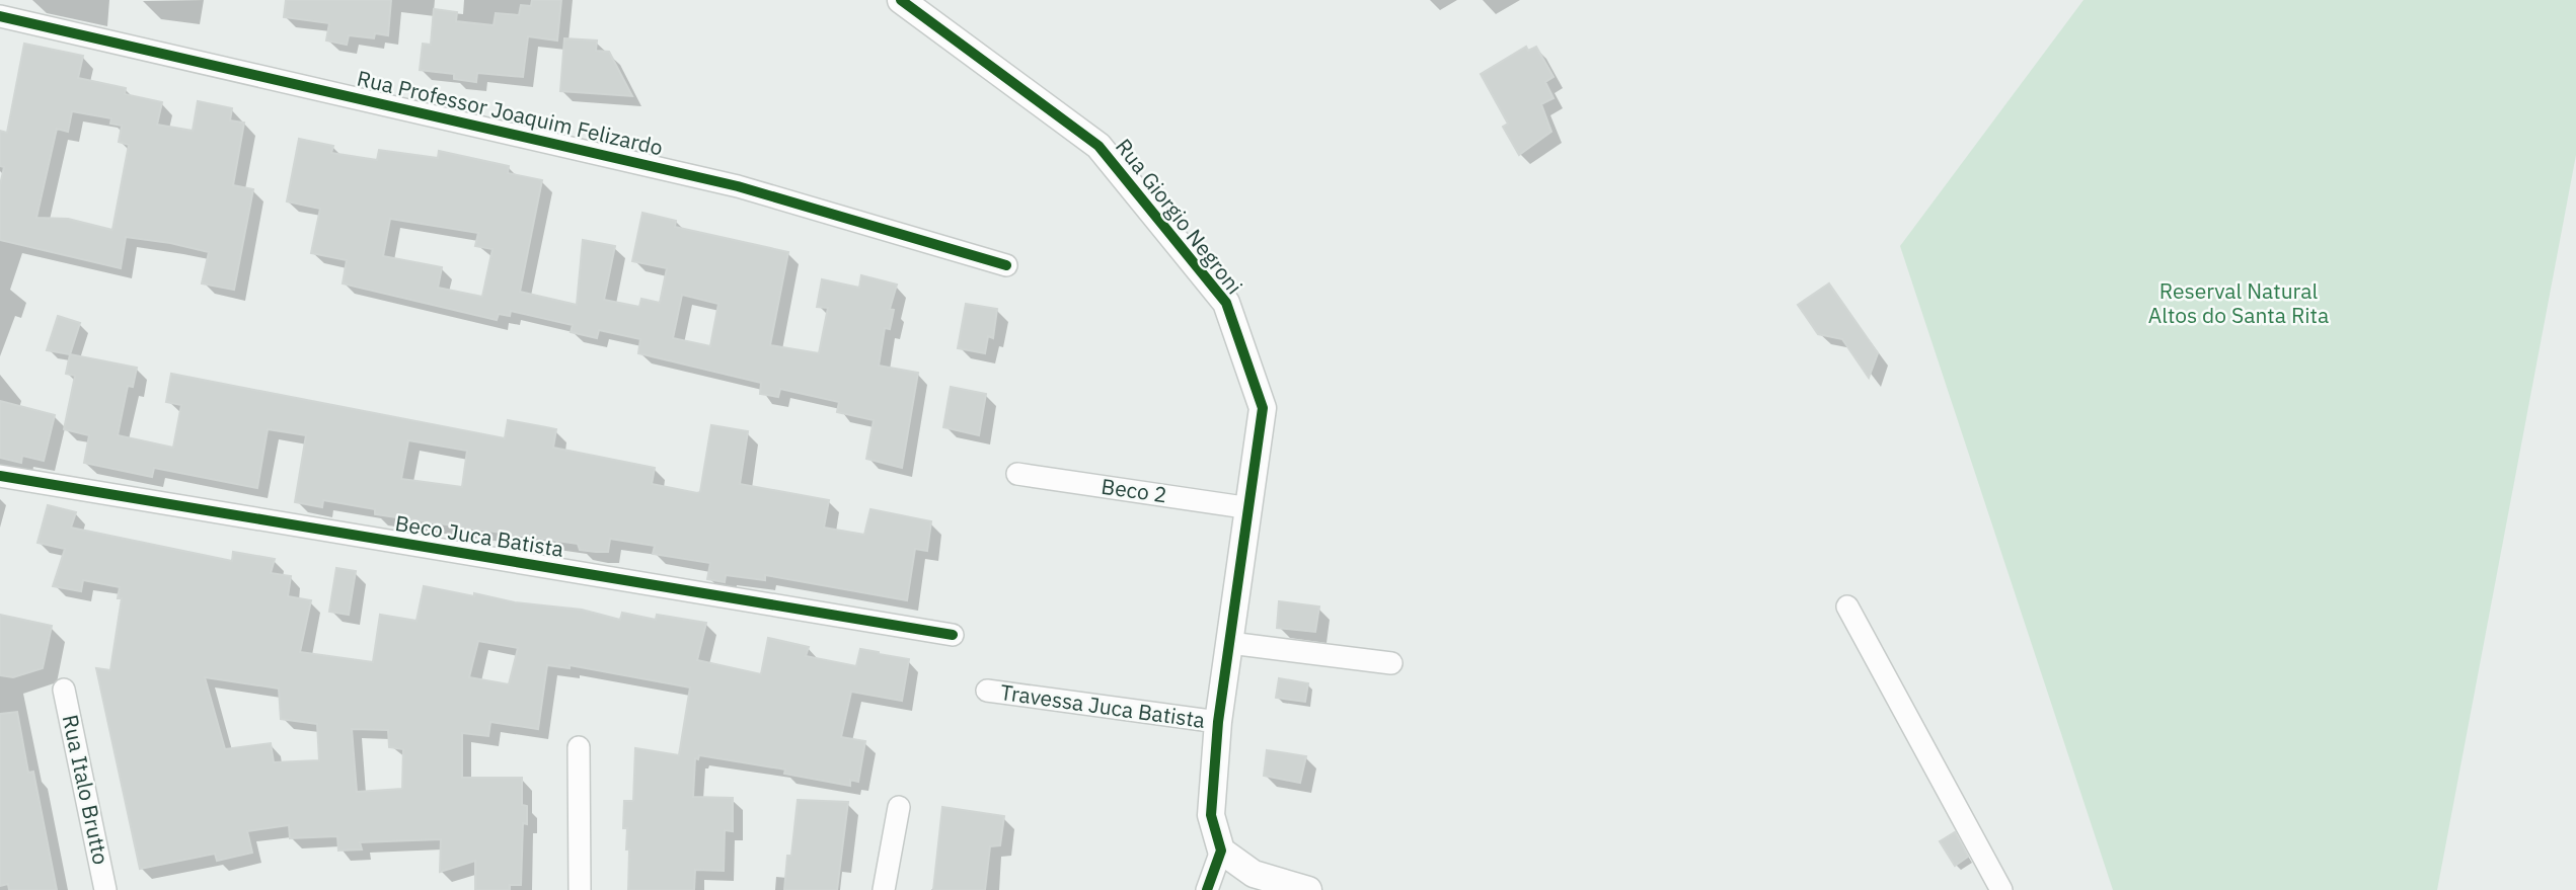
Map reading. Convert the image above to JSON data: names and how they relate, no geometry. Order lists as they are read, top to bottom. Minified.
{"streets":{"street":["Rua Professor Joaquim Felizardo","Rua Giorgio Negroni","Beco 2","Beco Juca Batista","Travessa Juca Batista","Rua Italo Brutto"]},"crossings":[["Rua Giorgio Negroni","Beco 2"],["Rua Giorgio Negroni","Travessa Juca Batista"]],"parks":["Reserval Natural Altos do Santa Rita"]}
